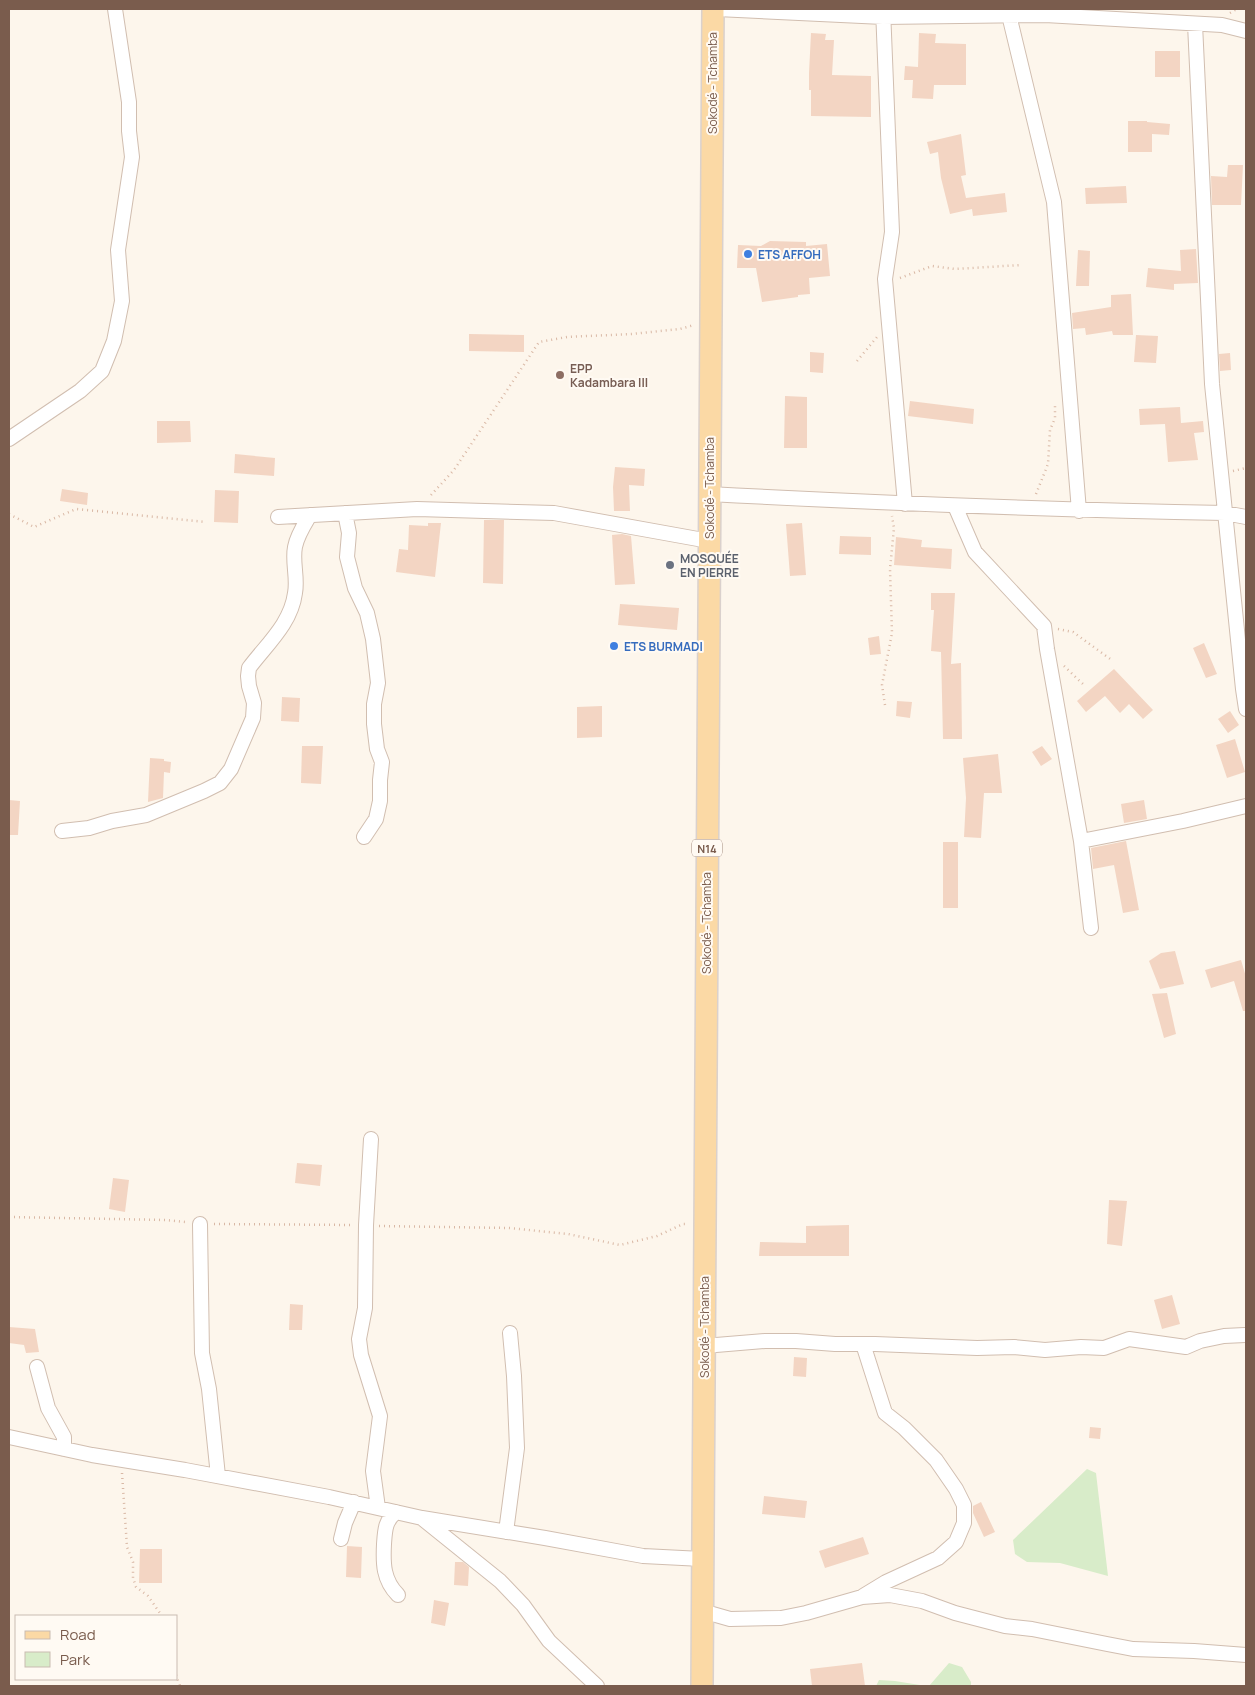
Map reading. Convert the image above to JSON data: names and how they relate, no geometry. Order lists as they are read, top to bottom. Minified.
{"streets":{"main road":["Sokodé - Tchamba","N14"]},"places":["ETS AFFOH","EPP Kadambara III","MOSQUÉE EN PIERRE","ETS BURMADI"],"legend":["Road","Park"]}
